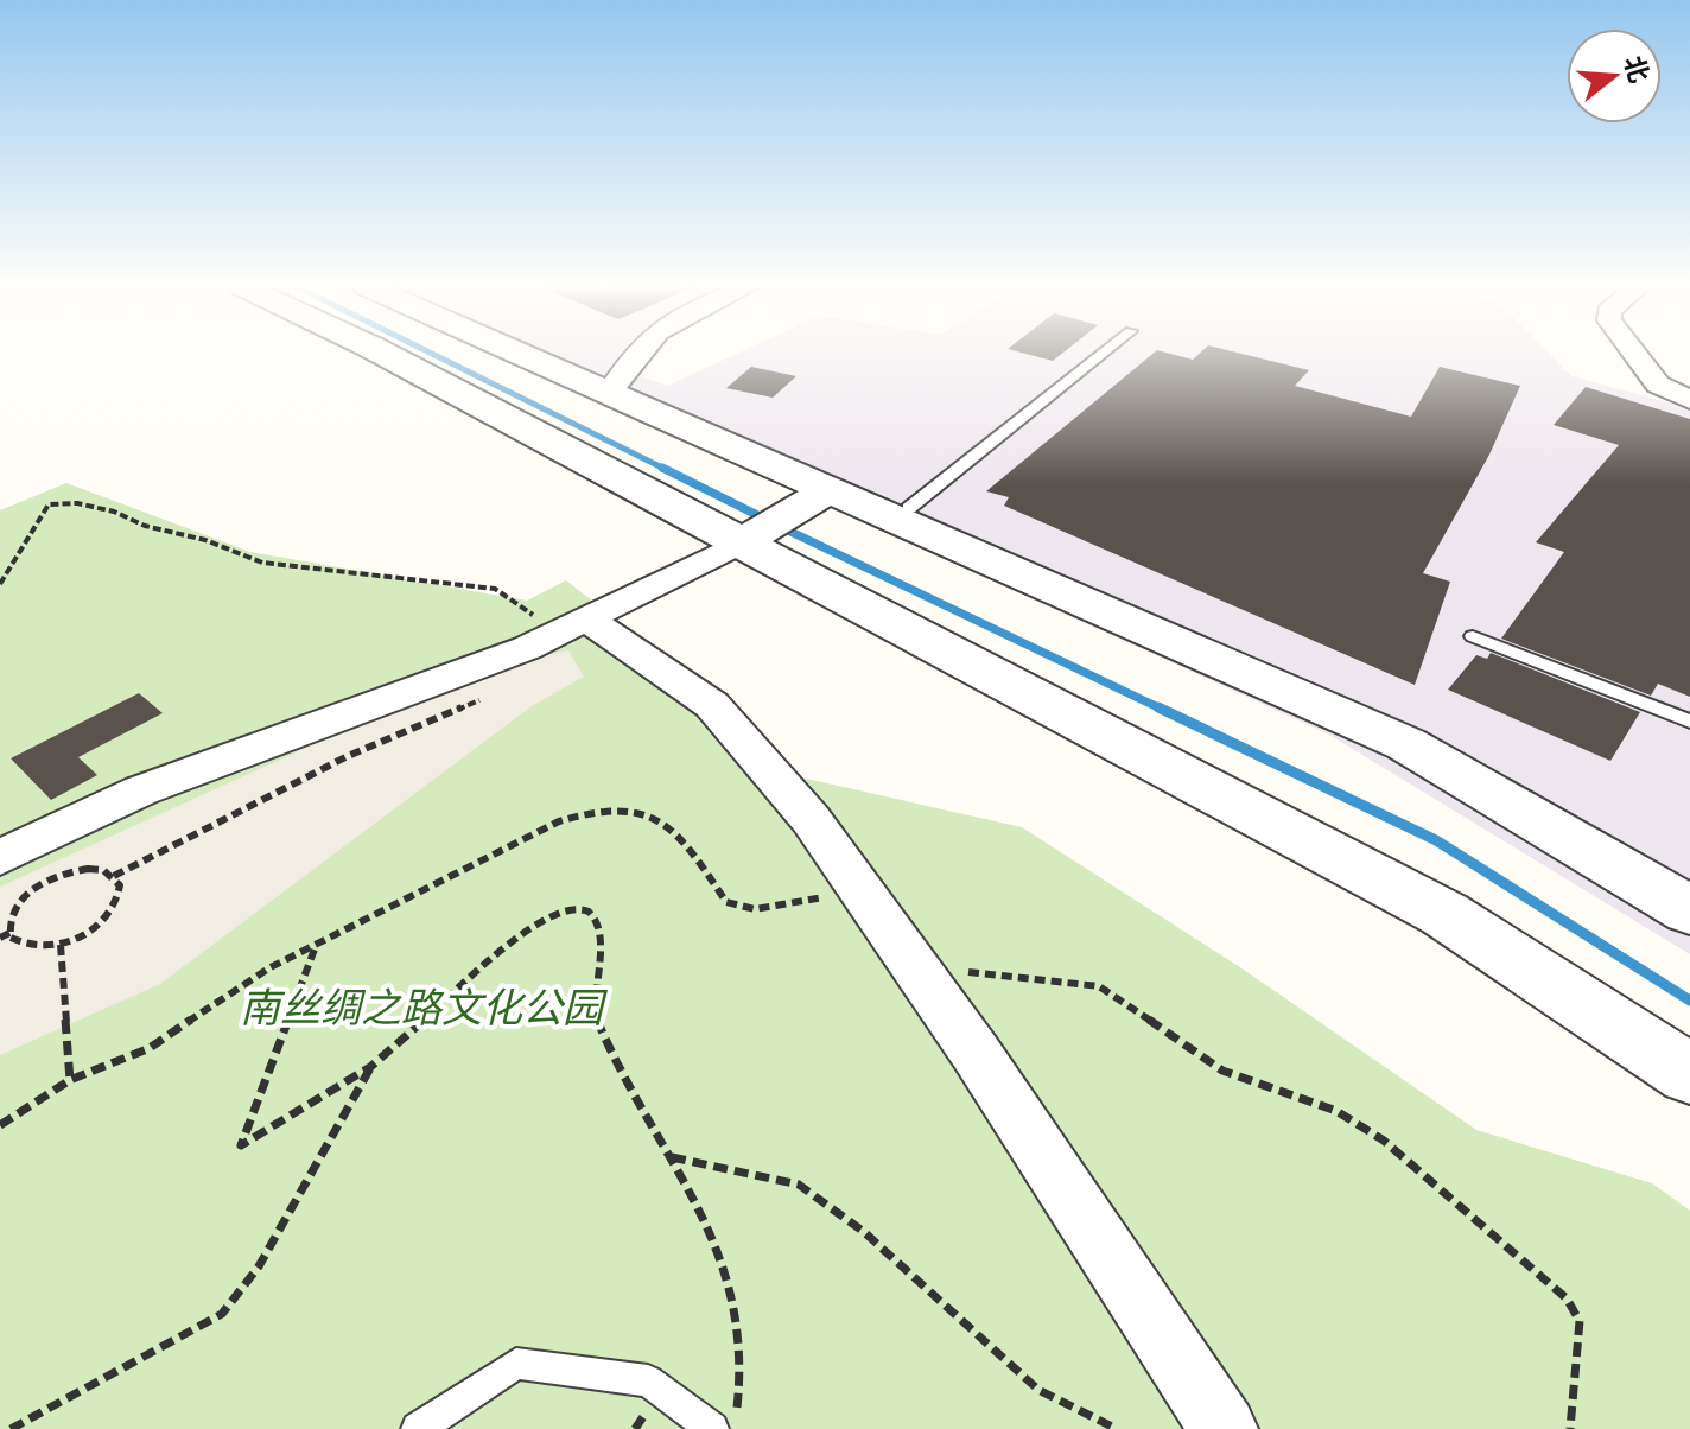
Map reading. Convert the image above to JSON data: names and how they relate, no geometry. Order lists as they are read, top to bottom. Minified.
{"parks":["南丝绸之路文化公园"],"north":"right"}
